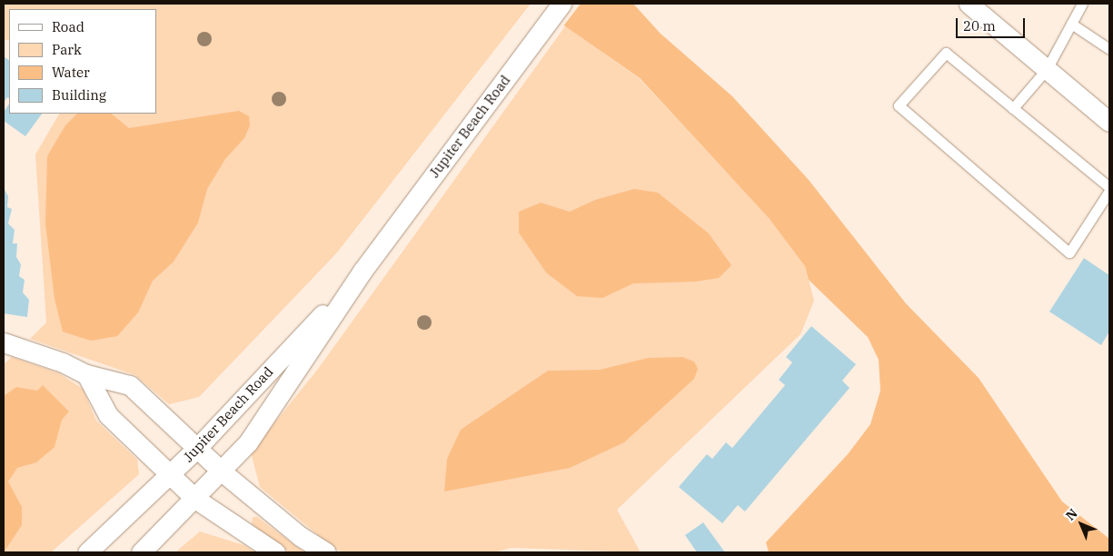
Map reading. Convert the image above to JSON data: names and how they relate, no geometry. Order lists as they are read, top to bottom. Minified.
{"streets":{"street":["Jupiter Beach Road"]},"legend":["Road","Park","Water","Building"],"scale_bar":"20 m","north":"top left"}
